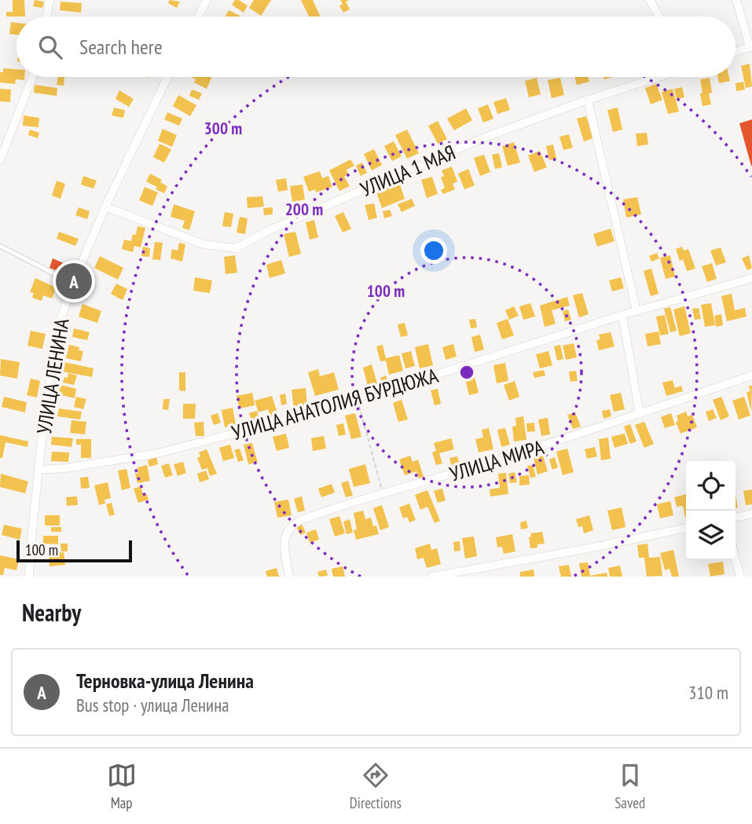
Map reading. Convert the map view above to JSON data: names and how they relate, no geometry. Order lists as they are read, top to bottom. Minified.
{"streets":{"street":["УЛИЦА 1 МАЯ","УЛИЦА ЛЕНИНА","УЛИЦА АНАТОЛИЯ БУРДЮЖА","УЛИЦА МИРА"]},"crossings":[["УЛИЦА 1 МАЯ","УЛИЦА ЛЕНИНА"],["УЛИЦА ЛЕНИНА","УЛИЦА АНАТОЛИЯ БУРДЮЖА"]],"scale_bar":"100 m","page":{"search":"Search here","pins":"A","scale":"100 m","heading":"Nearby","list":[{"mark":"A","name":"Терновка-улица Ленина","note":"Bus stop · улица Ленина","value":"310 m"}],"nav":["Map","Directions","Saved"]},"rings":["300 m","200 m","100 m"]}
